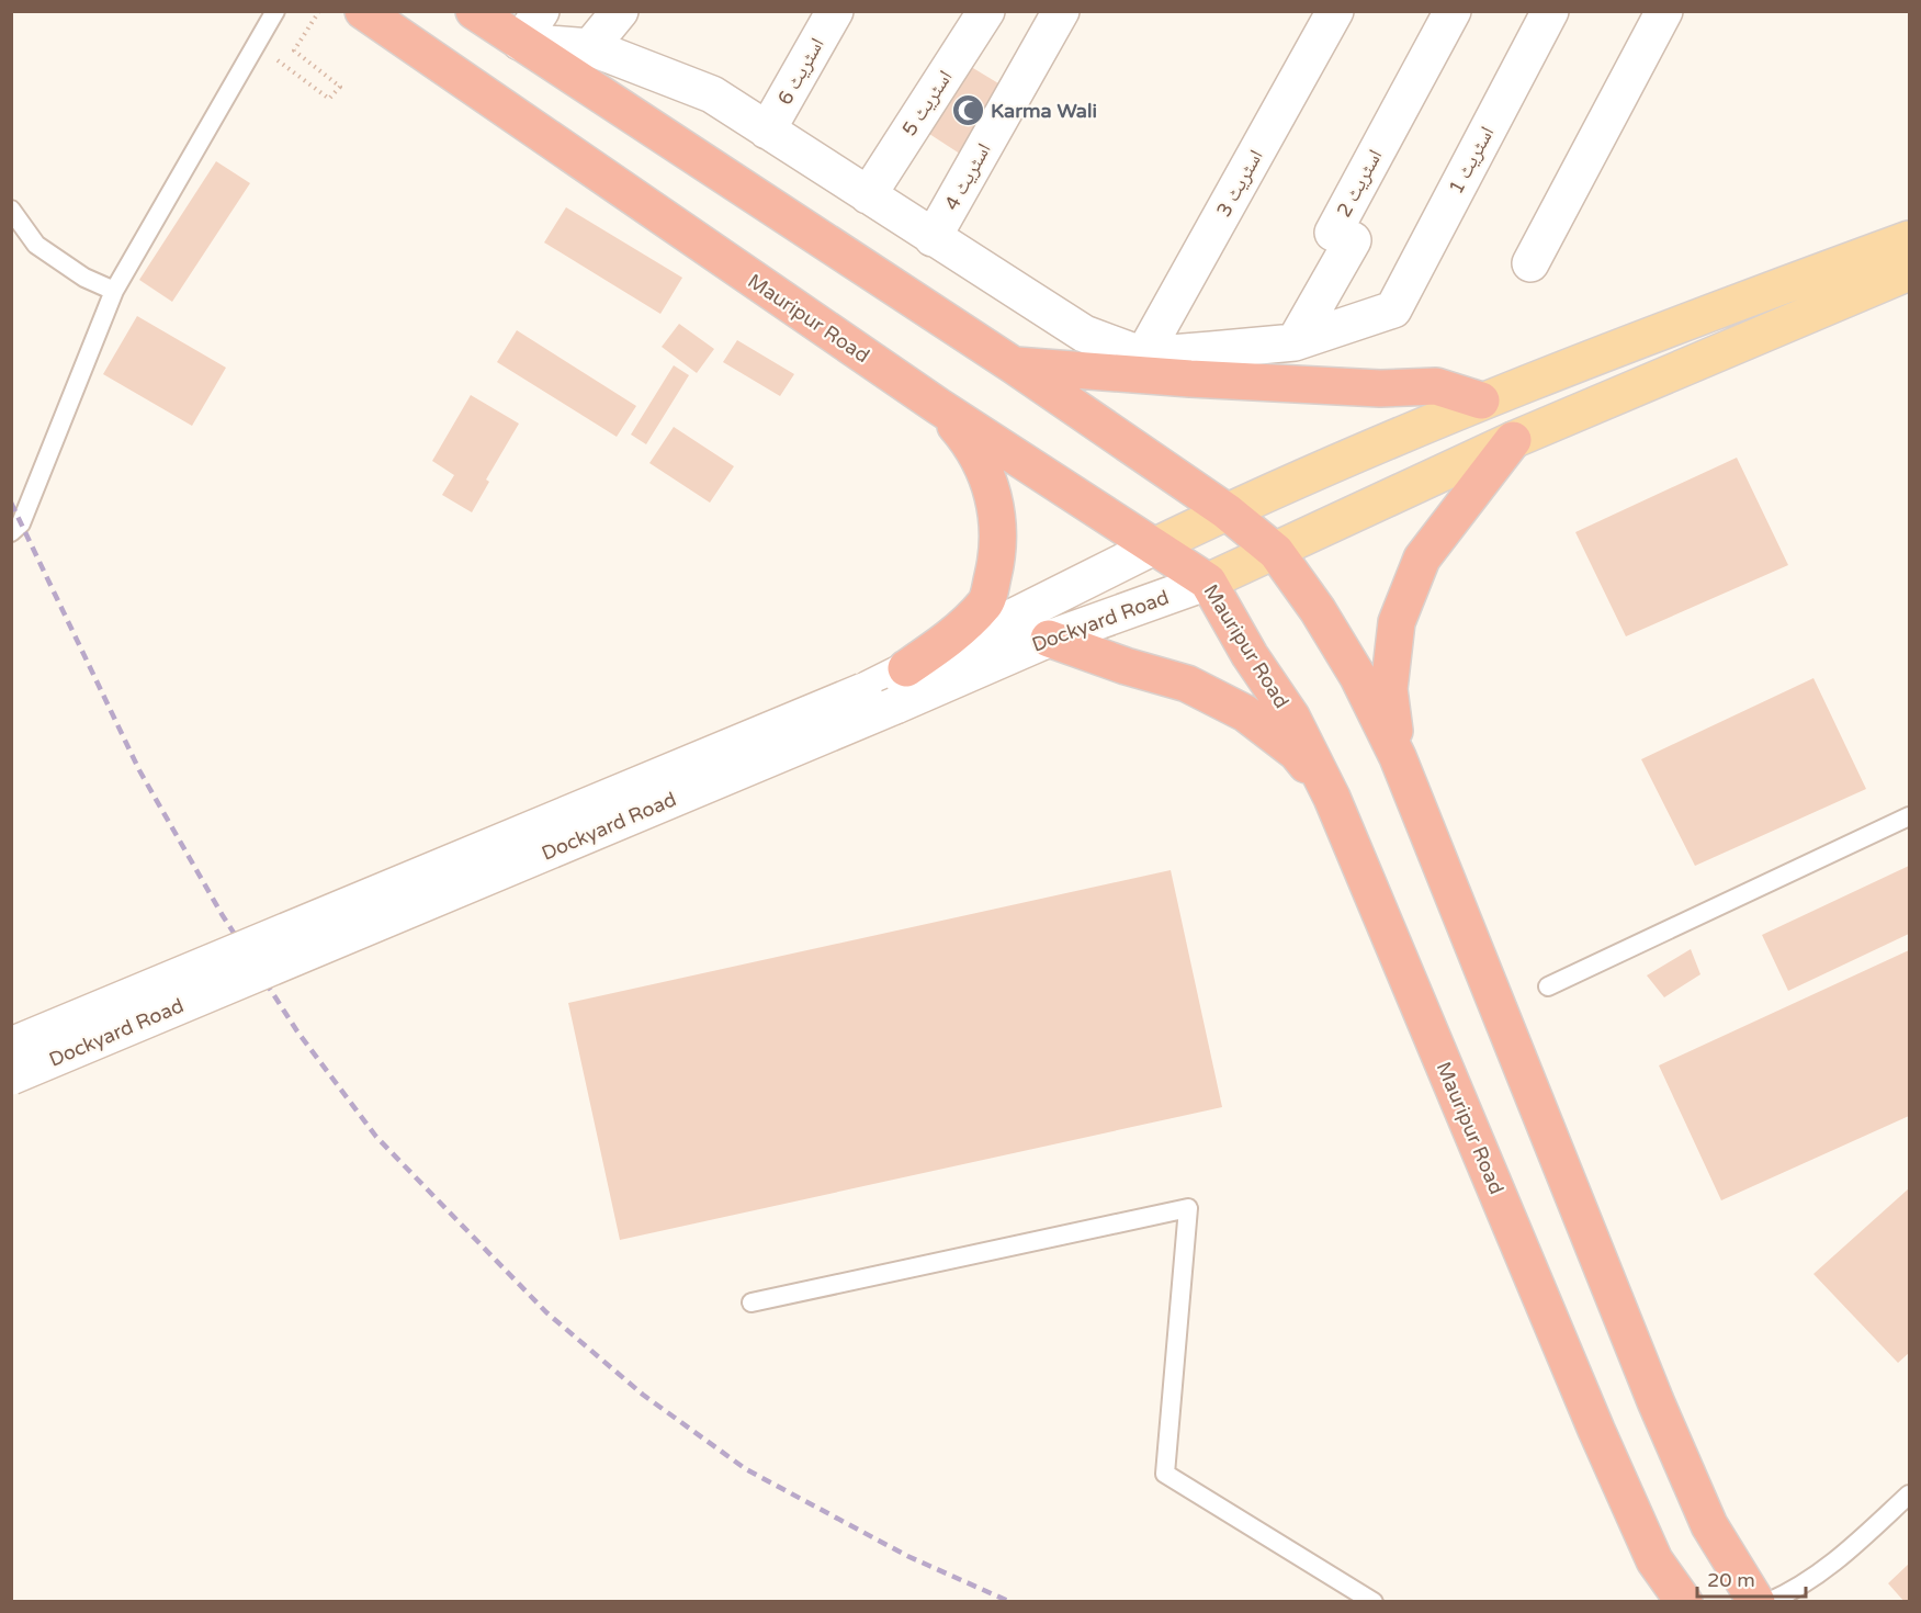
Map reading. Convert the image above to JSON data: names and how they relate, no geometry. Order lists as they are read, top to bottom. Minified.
{"streets":{"highway":["Mauripur Road"],"street":["اسٹریٹ 6","اسٹریٹ 5","اسٹریٹ 1","اسٹریٹ 4","اسٹریٹ 3","اسٹریٹ 2","Dockyard Road"]},"crossings":[["اسٹریٹ 1","اسٹریٹ 2"],["Mauripur Road","Dockyard Road"]],"places":{"mosque":["Karma Wali"]},"scale_bar":"20 m"}
